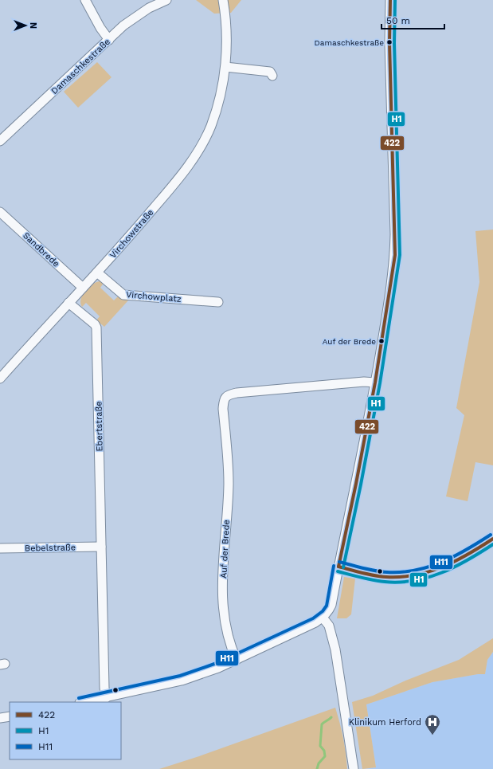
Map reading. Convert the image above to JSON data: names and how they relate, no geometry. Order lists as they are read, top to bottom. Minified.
{"streets":{"street":["Damaschkestraße","Virchowstraße","Sandbrede","Virchowplatz","Ebertstraße","Bebelstraße","Auf der Brede"]},"crossings":[["Virchowstraße","Sandbrede"],["Virchowstraße","Virchowplatz"],["Virchowstraße","Ebertstraße"],["Ebertstraße","Bebelstraße"]],"places":{"other":["Damaschkestraße","Auf der Brede"],"hospital":["Klinikum Herford"]},"lines":["transit line 422","transit line H1","transit line H11"],"legend":["422","H1","H11"],"scale_bar":"50 m","north":"right"}
